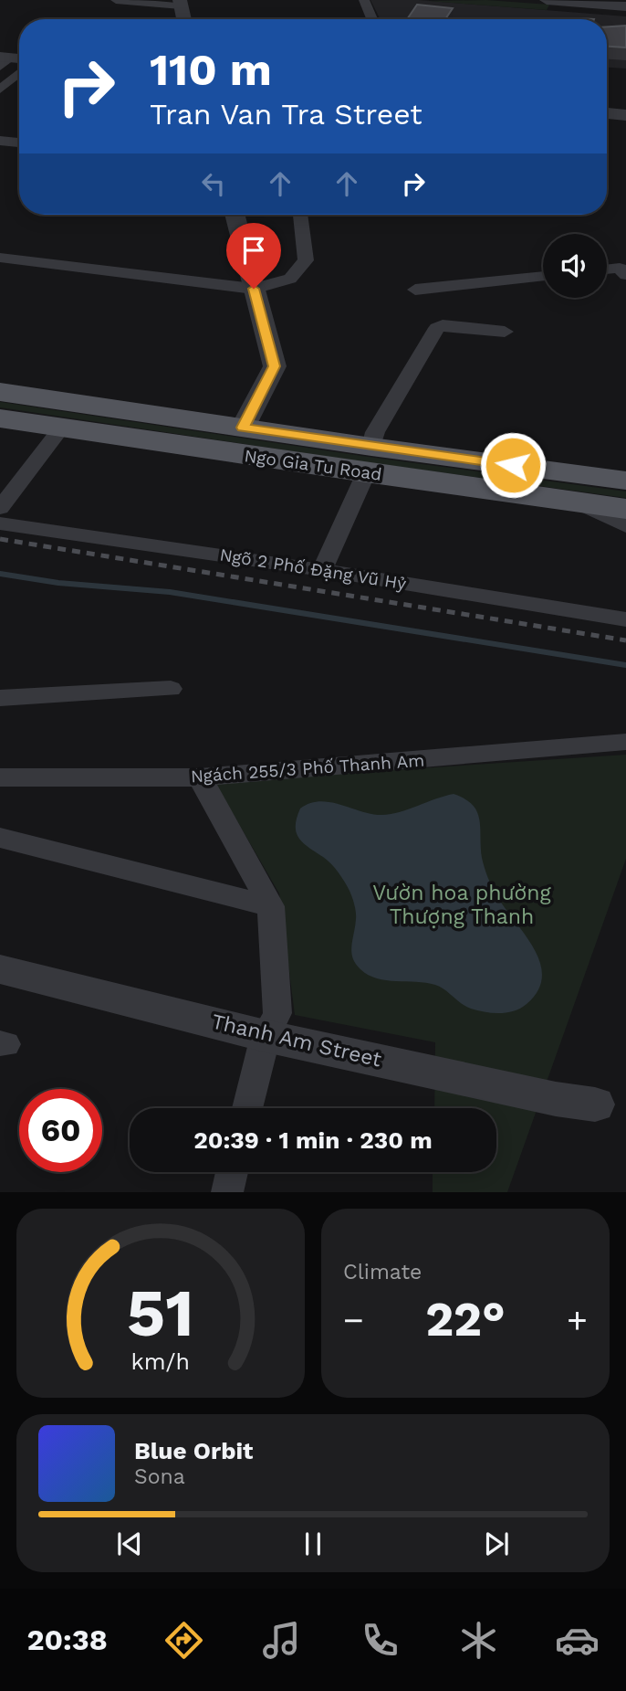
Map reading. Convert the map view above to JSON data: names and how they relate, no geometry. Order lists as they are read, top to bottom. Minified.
{"streets":{"main road":["Ngo Gia Tu Road"],"street":["Ngõ 2 Phố Đặng Vũ Hỷ","Ngách 255/3 Phố Thanh Am","Thanh Am Street"]},"parks":["Vườn hoa phường Thượng Thanh"],"page":{"turn":["110 m","Tran Van Tra Street"],"limit":"60","trip":"20:39 · 1 min · 230 m","tile":"Climate","heat":["−","22°","+"],"song":["Blue Orbit","Sona"],"tabs":"20:38","gauge":["51","km/h"]}}
